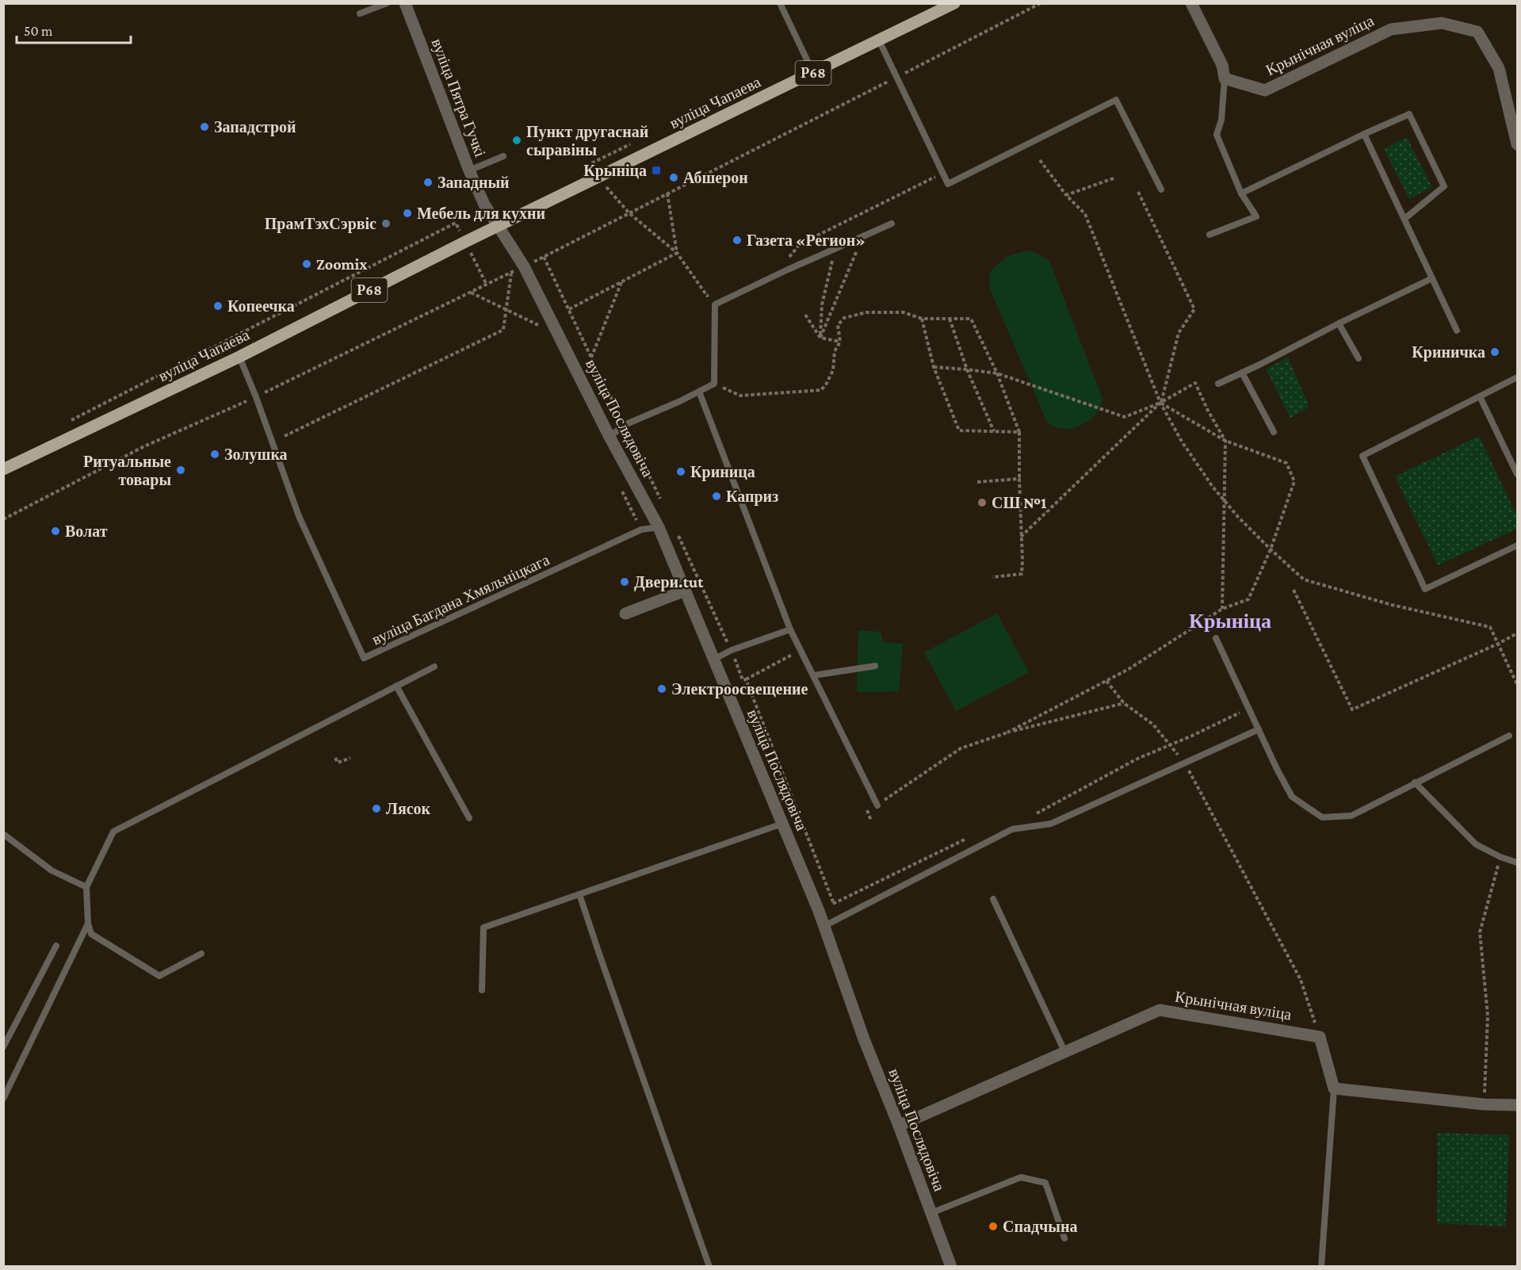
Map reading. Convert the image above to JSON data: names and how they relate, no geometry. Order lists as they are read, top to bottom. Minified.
{"streets":{"main road":["Р68","вуліца Чапаева"],"street":["Крынічная вуліца","вуліца Пятра Гучкі","вуліца Послядовіча"],"lane":["вуліца Багдана Хмяльніцкага"]},"crossings":[["Крынічная вуліца","вуліца Послядовіча"],["вуліца Пятра Гучкі","вуліца Чапаева"],["вуліца Пятра Гучкі","вуліца Послядовіча"],["вуліца Чапаева","вуліца Послядовіча"],["вуліца Чапаева","вуліца Багдана Хмяльніцкага"],["вуліца Послядовіча","вуліца Багдана Хмяльніцкага"]],"districts":["Крыніца"],"places":{"other":["Западстрой","Пункт другаснай сыравіны","Абшерон","Западный","Мебель для кухни","ПрамТэхСэрвіс","Газета «Регион»","Zoomix","Копеечка","Криничка","Золушка","Ритуальные товары","Криница","Каприз","СШ №1","Волат","Двери.tut","Электроосвещение","Лясок","Спадчына"],"transit":["Крыніца"]},"scale_bar":"50 m"}
